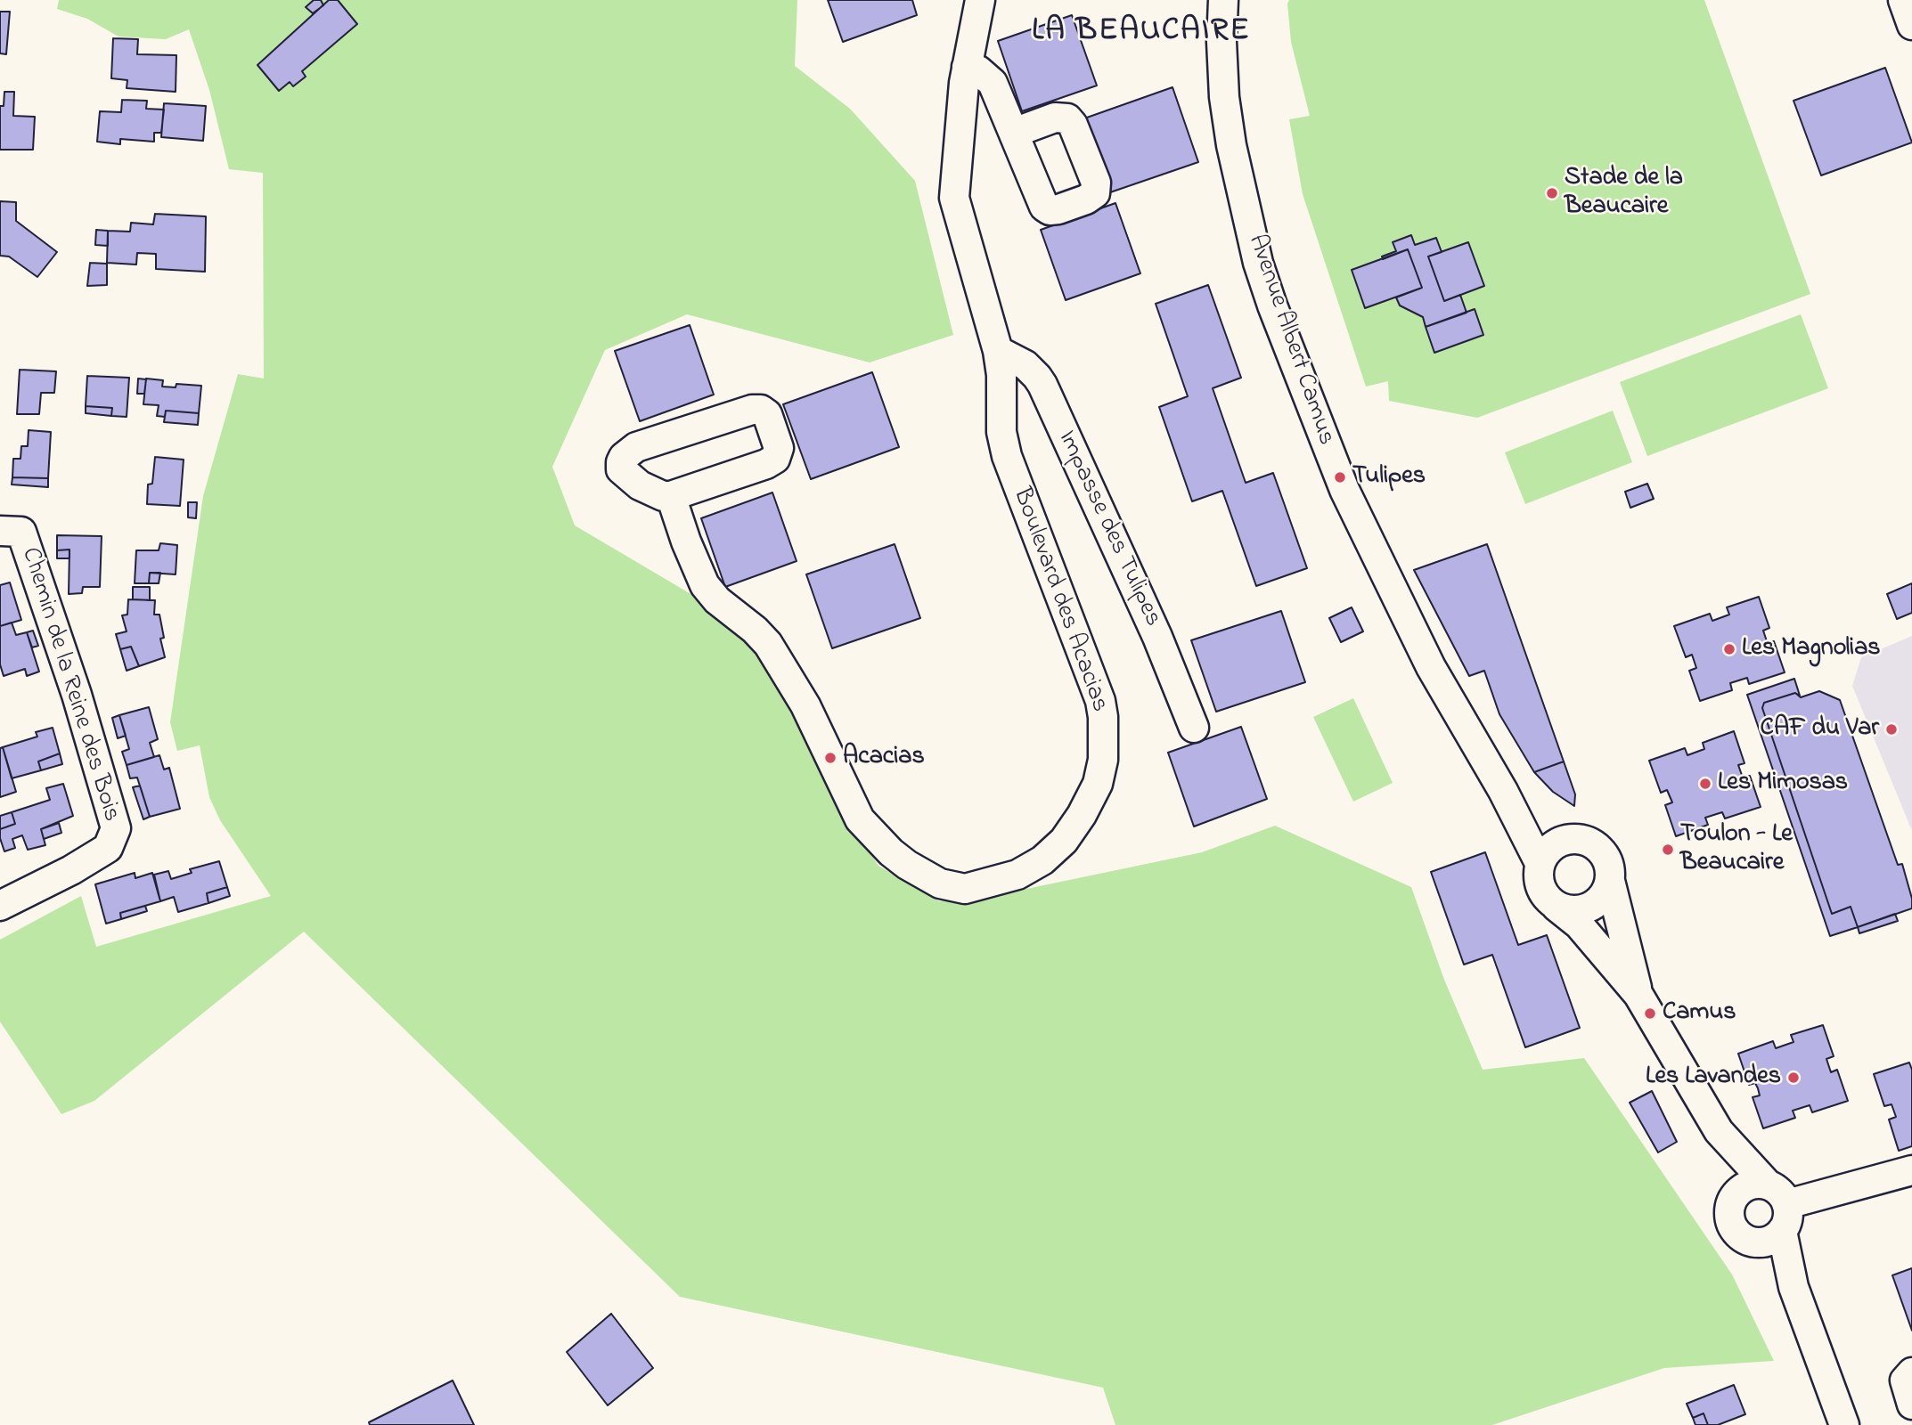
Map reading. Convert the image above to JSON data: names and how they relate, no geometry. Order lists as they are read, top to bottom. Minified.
{"streets":{"street":["Avenue Albert Camus","Impasse des Tulipes","Boulevard des Acacias","Chemin de la Reine des Bois"]},"crossings":[["Impasse des Tulipes","Boulevard des Acacias"]],"districts":["LA BEAUCAIRE"],"places":["Stade de la Beaucaire","Tulipes","Les Magnolias","CAF du Var","Acacias","Les Mimosas","Toulon - Le Beaucaire","Camus","Les Lavandes"]}
